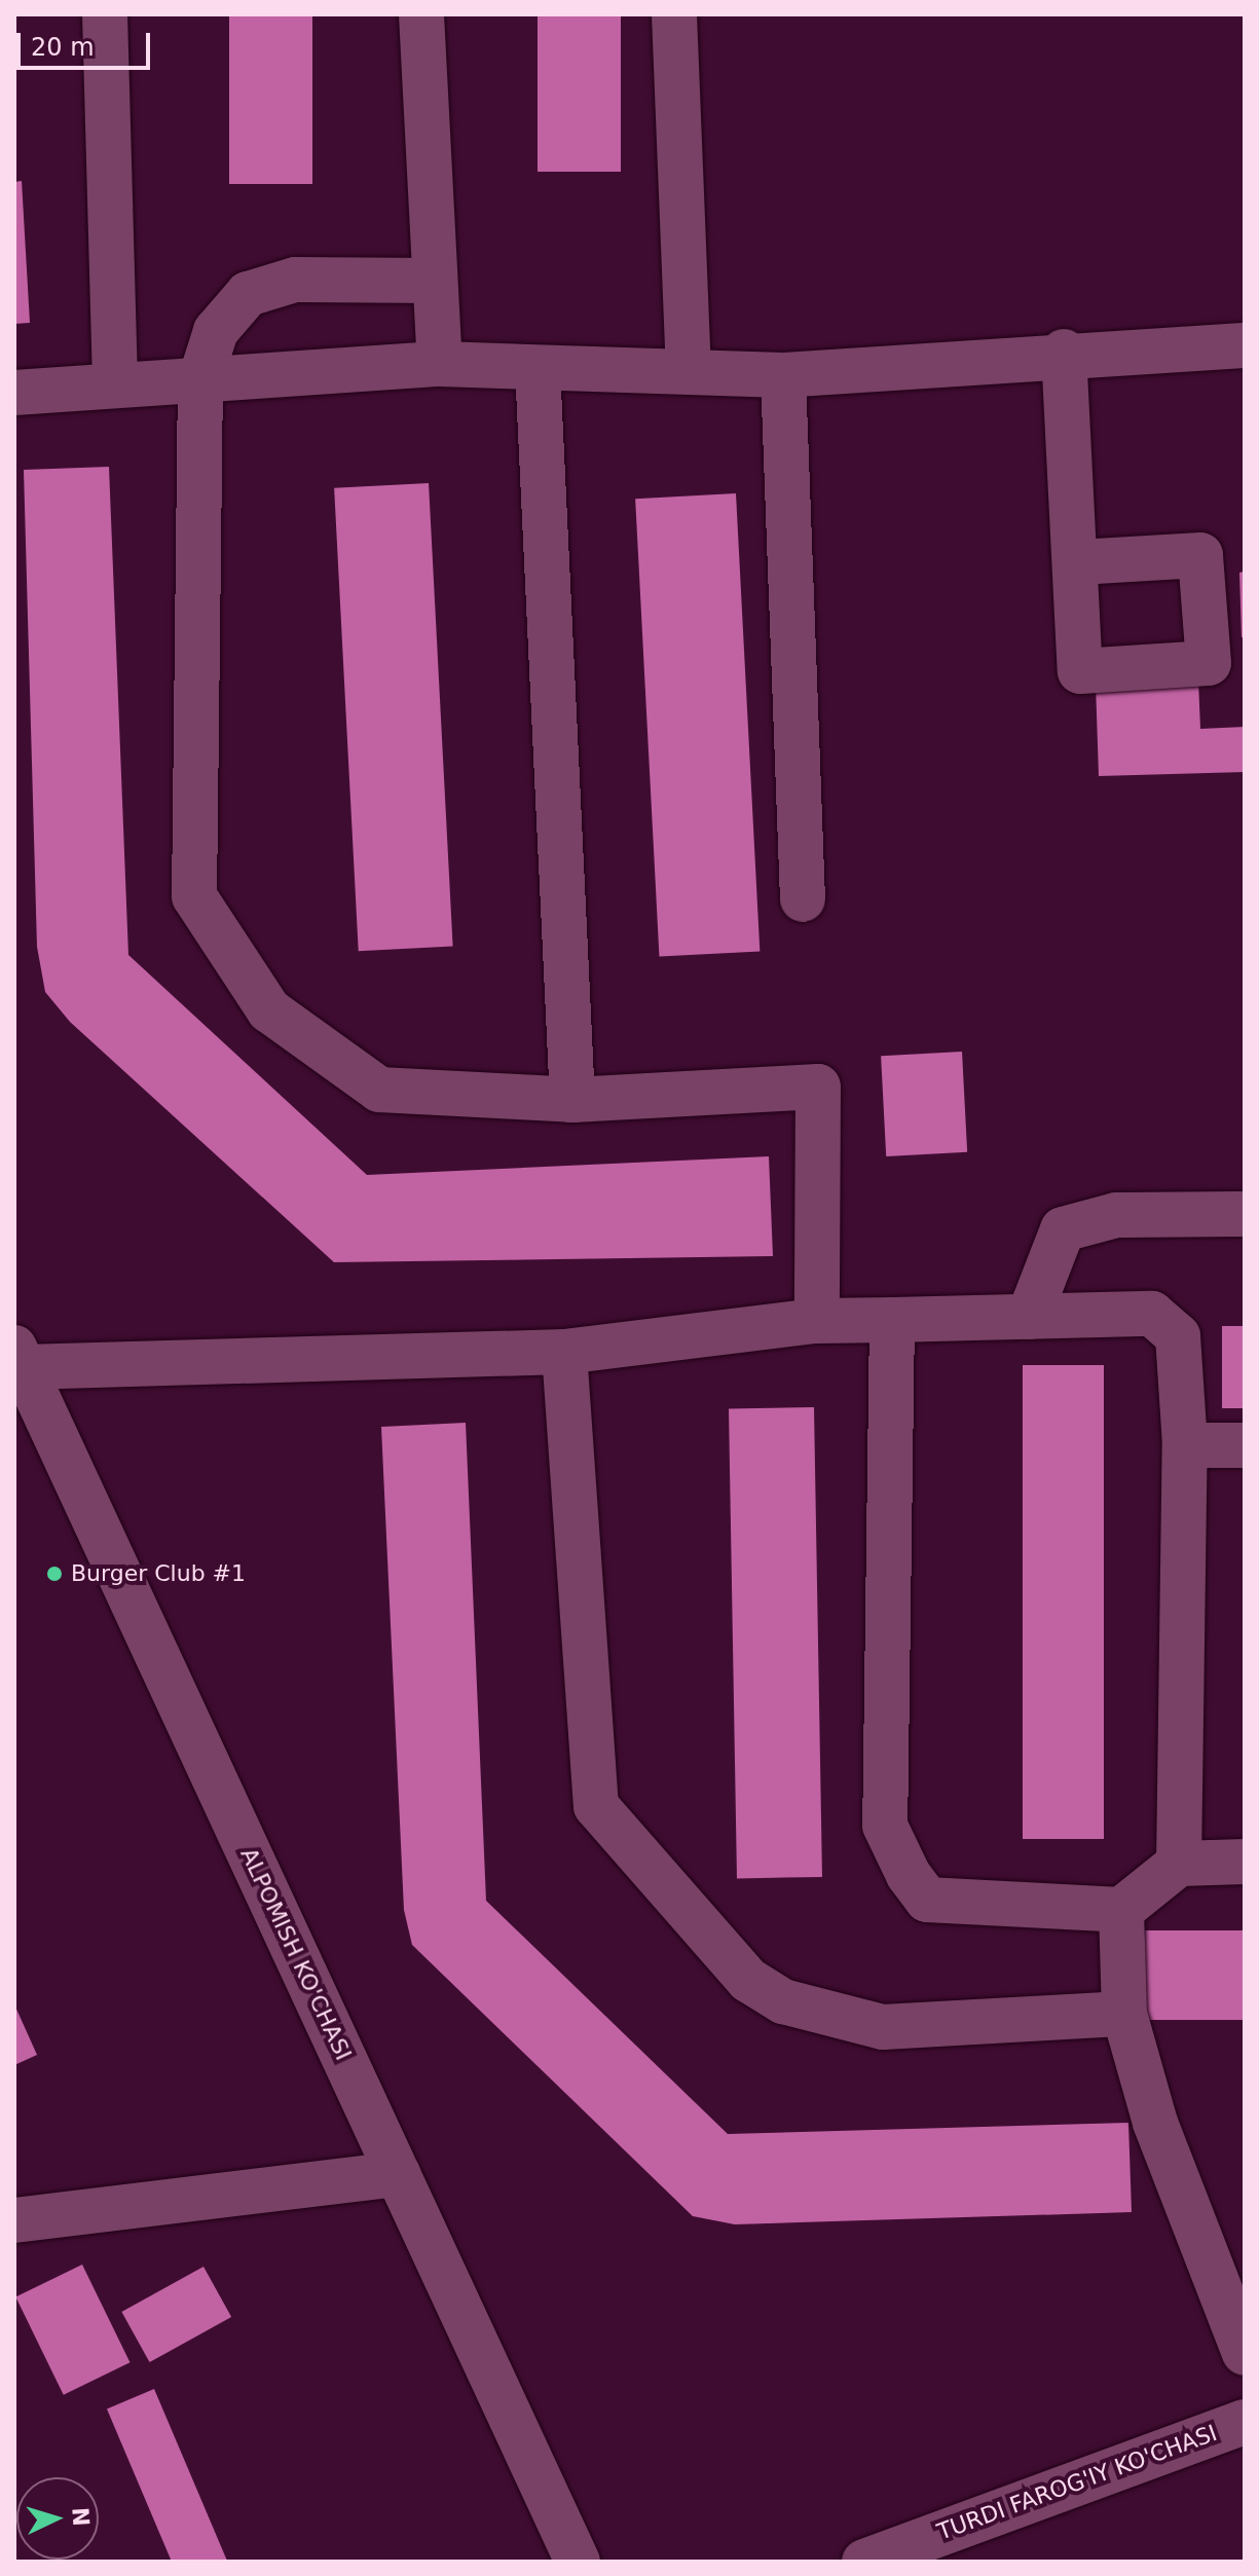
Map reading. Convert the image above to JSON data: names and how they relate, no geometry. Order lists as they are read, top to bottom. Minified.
{"streets":{"street":["ALPOMISH KO'CHASI","TURDI FAROG'IY KO'CHASI"]},"places":["Burger Club #1"],"scale_bar":"20 m","north":"right"}
